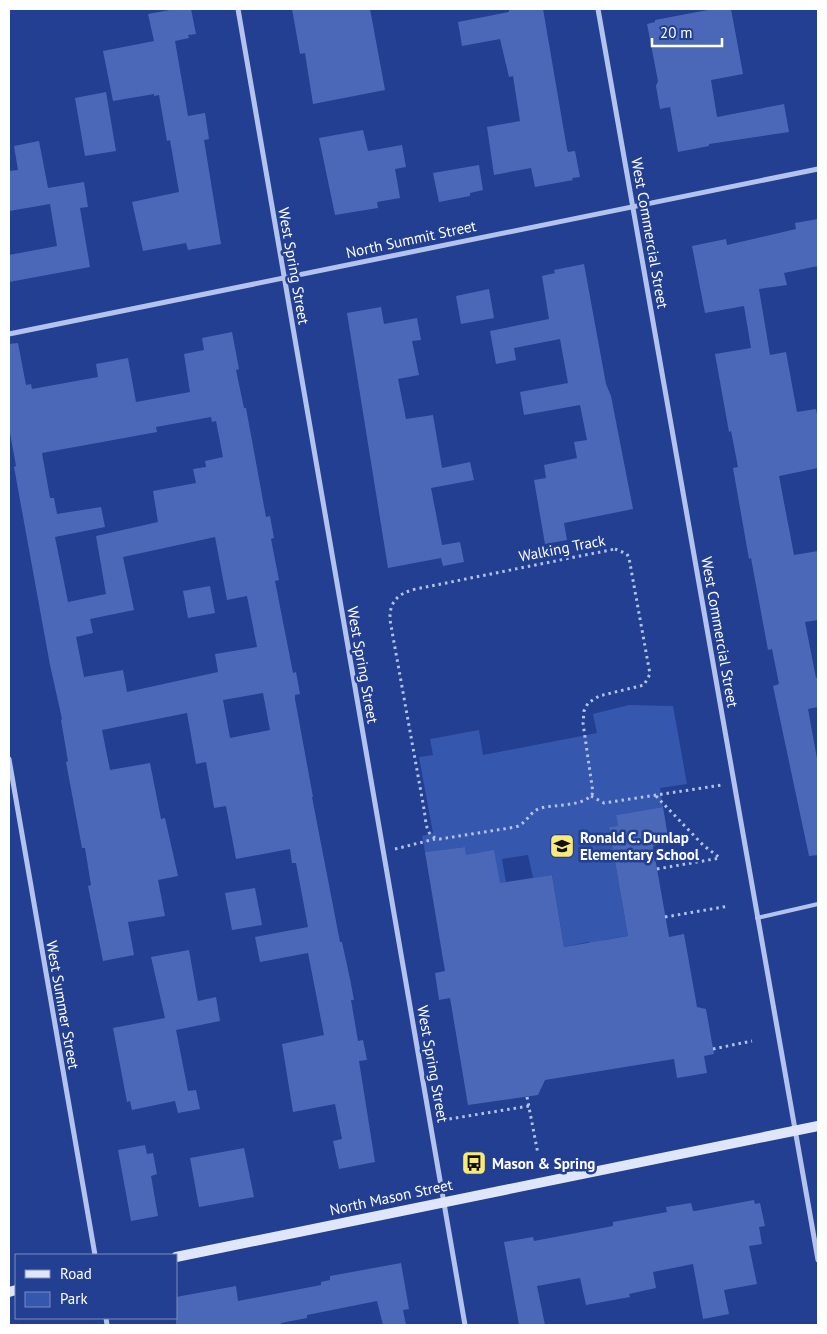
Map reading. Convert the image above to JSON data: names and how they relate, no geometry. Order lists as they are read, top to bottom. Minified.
{"streets":{"main road":["North Mason Street"],"street":["West Commercial Street","North Summit Street","West Spring Street","West Summer Street"],"path":["Walking Track"]},"crossings":[["West Commercial Street","North Summit Street"],["West Commercial Street","North Mason Street"],["North Summit Street","West Spring Street"],["West Spring Street","North Mason Street"]],"places":{"school or university":["Ronald C. Dunlap Elementary School"],"bus stop":["Mason & Spring"]},"legend":["Road","Park"],"scale_bar":"20 m"}
